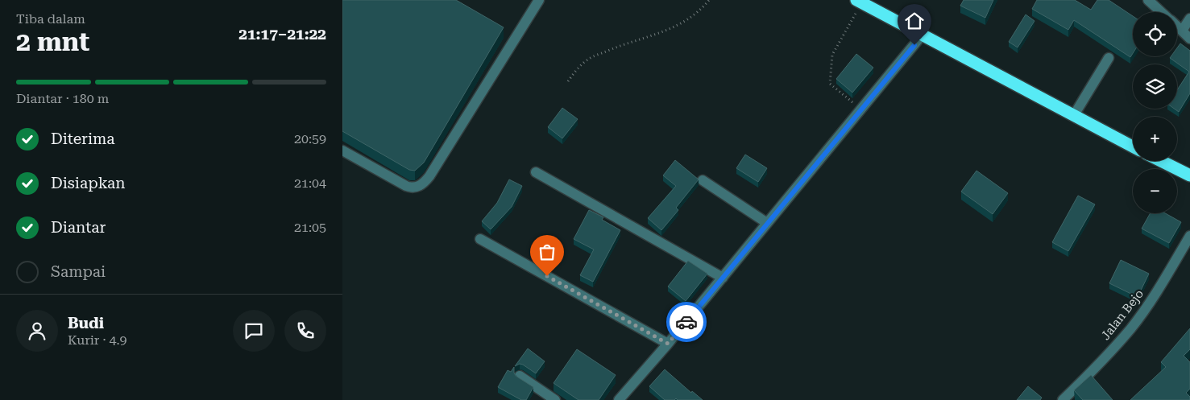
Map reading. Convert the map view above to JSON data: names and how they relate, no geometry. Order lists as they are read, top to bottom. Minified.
{"streets":{"street":["Jalan Bejo"]},"page":{"heading":["2 mnt","Tiba dalam","21:17–21:22"],"panel":["Budi","Kurir · 4.9"],"map_buttons":["+","−"],"bar":"Diantar · 180 m","list":[["Diterima","20:59"],["Disiapkan","21:04"],["Diantar","21:05"],"Sampai"]}}
